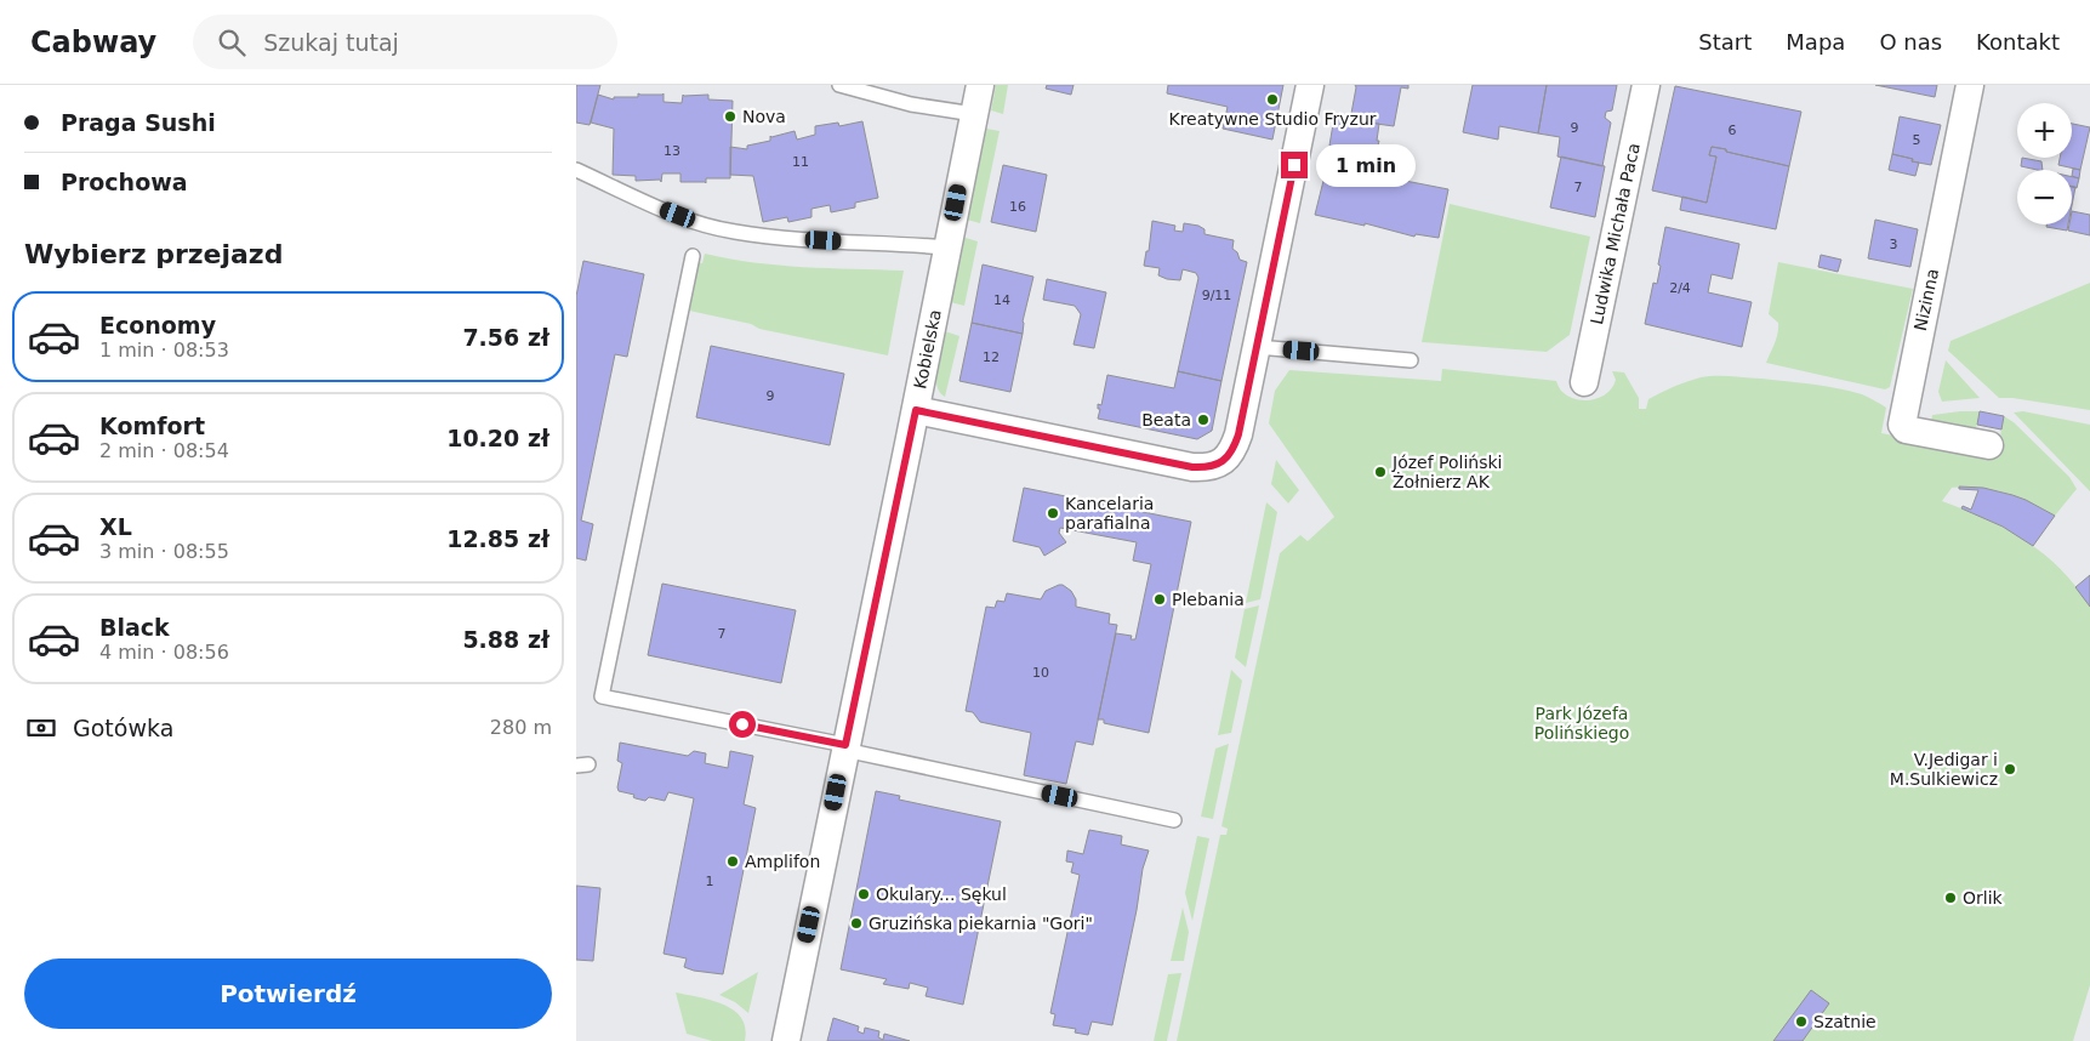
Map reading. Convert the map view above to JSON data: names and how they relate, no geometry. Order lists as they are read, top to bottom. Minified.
{"streets":{"street":["Ludwika Michała Paca","Nizinna","Kobielska"]},"parks":["Park Józefa Polińskiego"],"places":["Kreatywne Studio Fryzur","Nova","Beata","Józef Poliński Żołnierz AK","Kancelaria parafialna","Plebania","V.Jedigar i M.Sulkiewicz","Amplifon","Okulary... Sękul","Orlik","Gruzińska piekarnia \"Gori\"","Szatnie"],"house_numbers":["9","6","5","13","11","7","16","3","2/4","9/11","14","12","9","7","10","1"],"page":{"header":"Cabway","search":"Szukaj tutaj","nav":["Start","Mapa","O nas","Kontakt"],"banner":["Praga Sushi","Prochowa"],"map_buttons":["+","−"],"bubble":"1 min","heading":"Wybierz przejazd","list":[{"name":"Economy","note":"1 min · 08:53","value":"7.56 zł"},{"name":"Komfort","note":"2 min · 08:54","value":"10.20 zł"},{"name":"XL","note":"3 min · 08:55","value":"12.85 zł"},{"name":"Black","note":"4 min · 08:56","value":"5.88 zł"}],"pay":["Gotówka","280 m"],"buttons":"Potwierdź"}}
